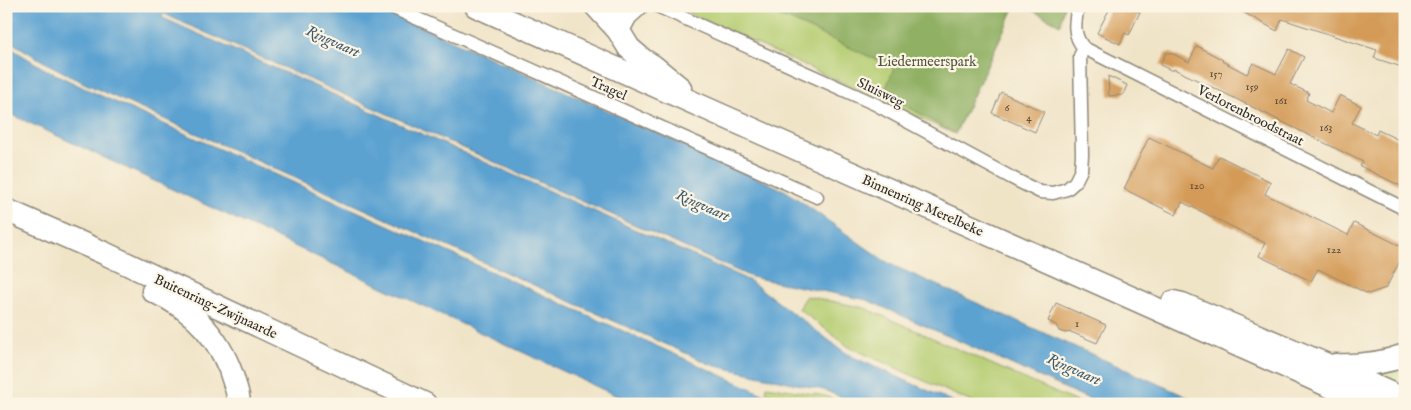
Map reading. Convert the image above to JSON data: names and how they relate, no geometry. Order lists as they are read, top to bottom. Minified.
{"streets":{"highway":["Binnenring Merelbeke","Buitenring-Zwijnaarde"],"street":["Tragel","Sluisweg","Verlorenbroodstraat"]},"crossings":[["Sluisweg","Verlorenbroodstraat"]],"water":["Ringvaart"],"parks":["Liedermeerspark"],"house_numbers":["157","159","161","6","4","163","120","122","1"]}
